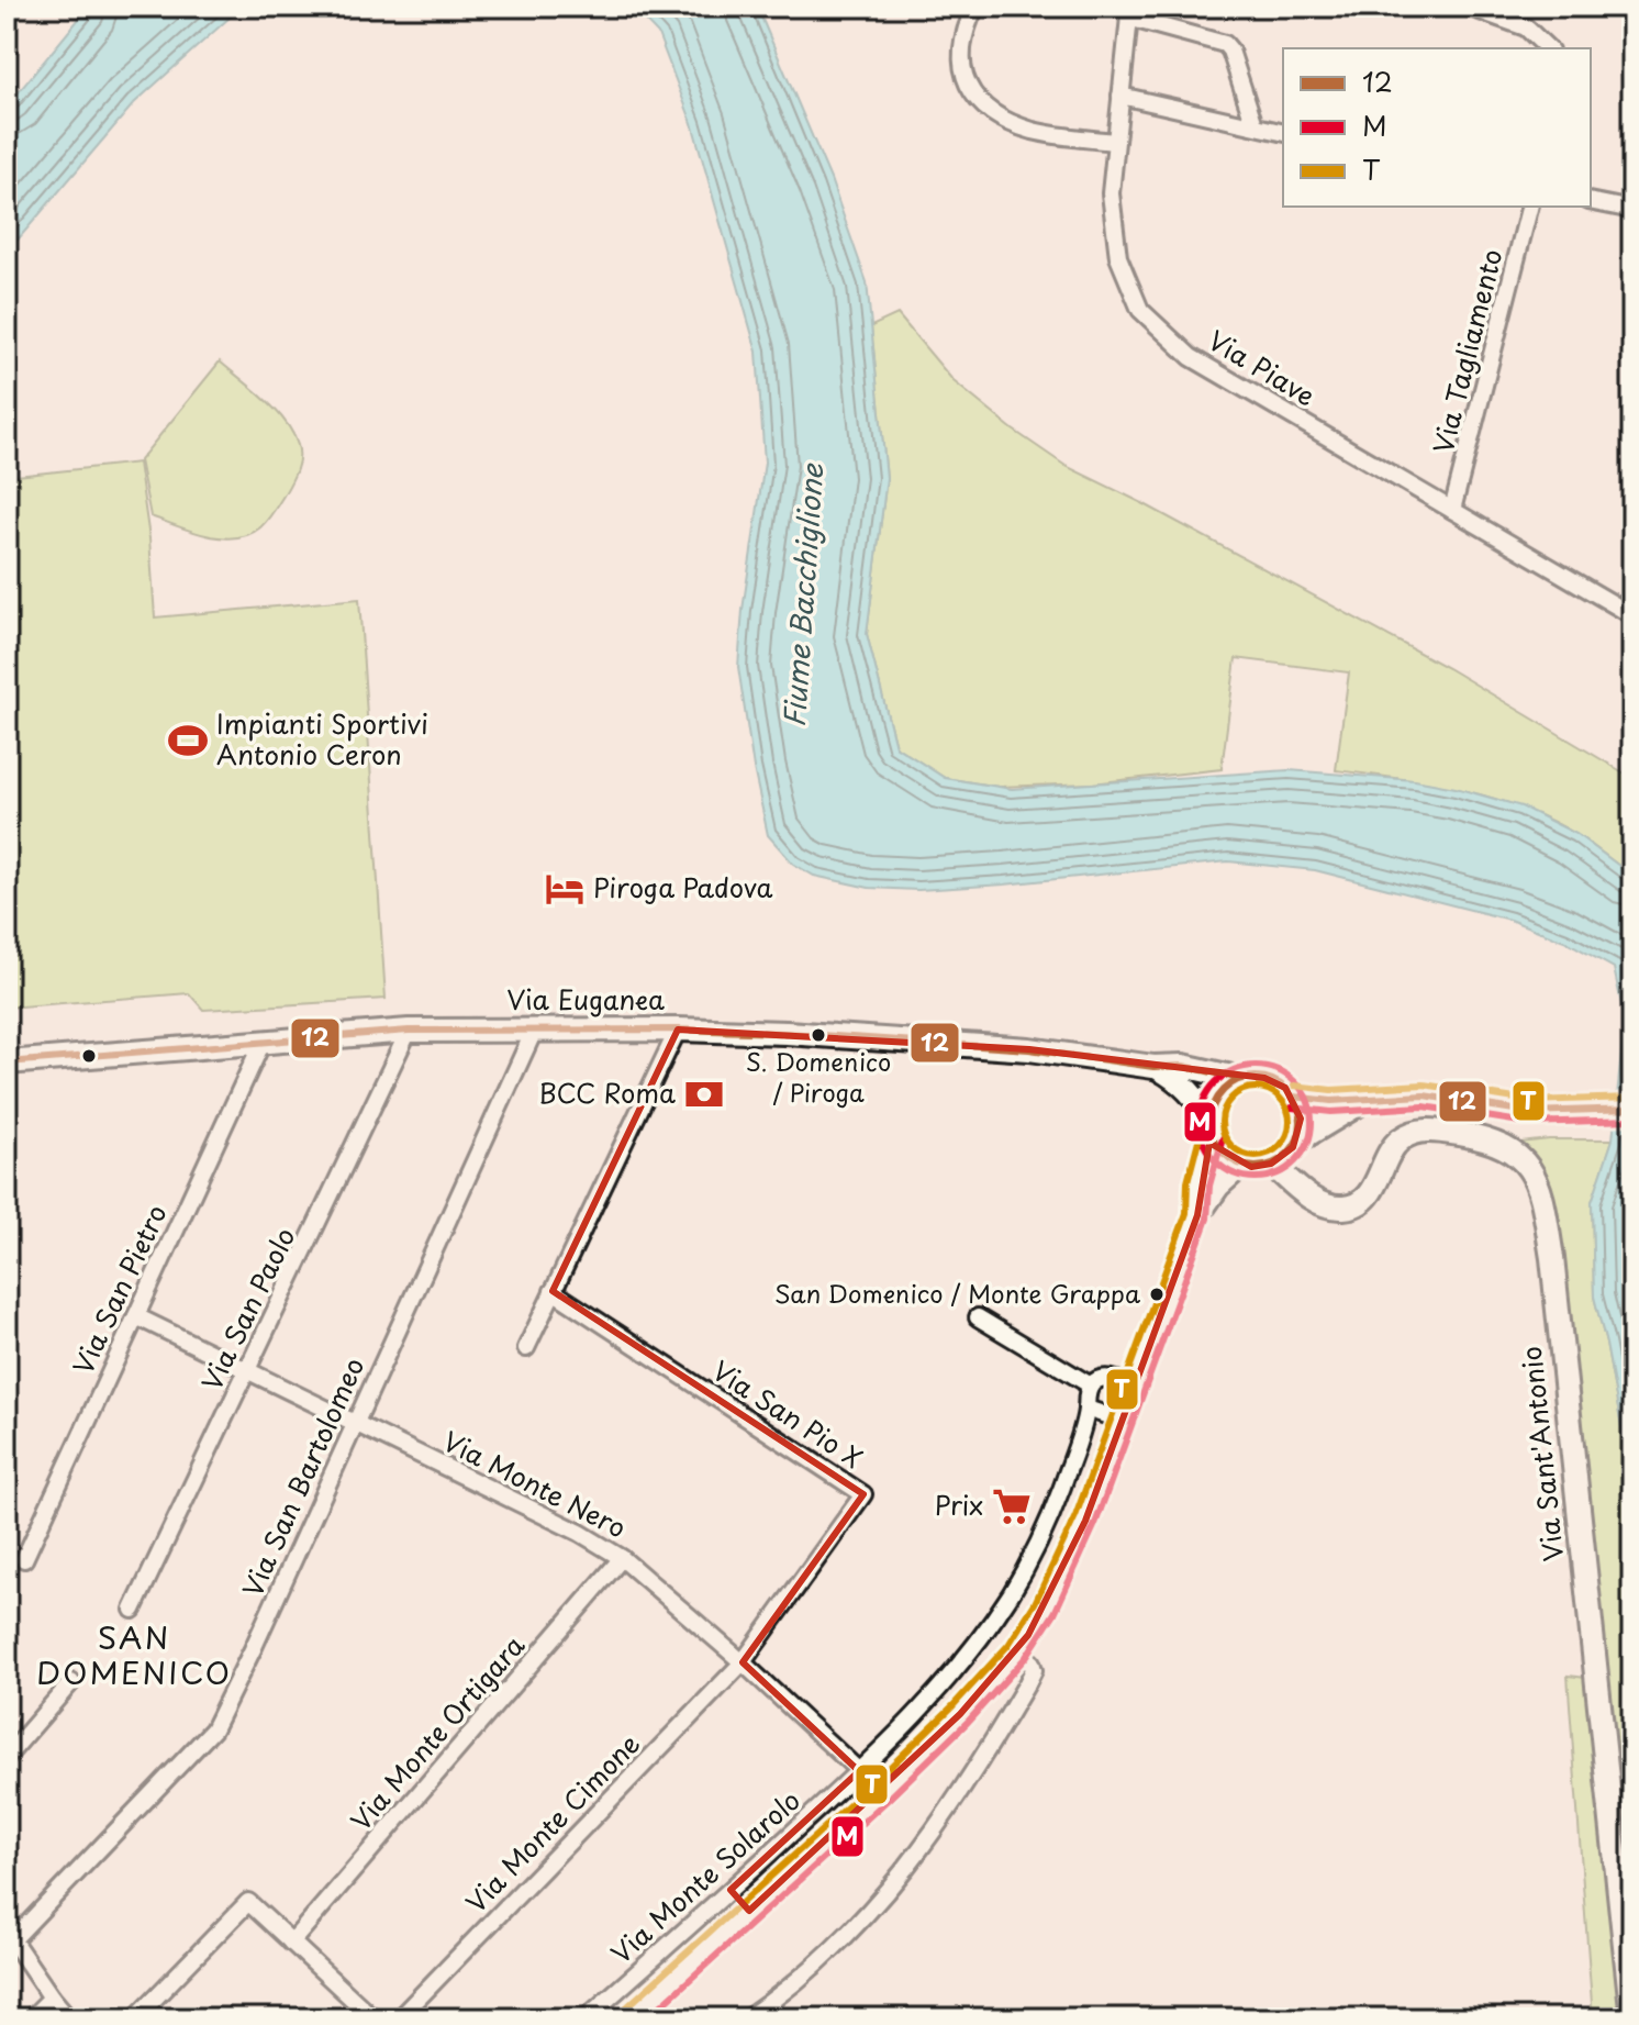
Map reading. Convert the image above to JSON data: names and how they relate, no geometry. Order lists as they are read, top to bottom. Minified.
{"streets":{"street":["Via Tagliamento","Via Piave","Via Euganea","Via San Pietro","Via San Paolo","Via San Pio X","Via Sant'Antonio","Via San Bartolomeo","Via Monte Nero","Via Monte Ortigara","Via Monte Cimone","Via Monte Solarolo"]},"crossings":[["Via Tagliamento","Via Piave"],["Via Euganea","Via San Pietro"],["Via Euganea","Via San Paolo"],["Via Euganea","Via Sant'Antonio"],["Via Euganea","Via San Bartolomeo"],["Via San Pietro","Via Monte Nero"],["Via San Paolo","Via Monte Nero"],["Via San Pio X","Via Monte Nero"],["Via San Pio X","Via Monte Cimone"],["Via San Bartolomeo","Via Monte Nero"],["Via Monte Nero","Via Monte Ortigara"],["Via Monte Nero","Via Monte Cimone"],["Via Monte Nero","Via Monte Solarolo"]],"districts":["SAN DOMENICO"],"water":["Fiume Bacchiglione"],"places":{"sports":["Impianti Sportivi Antonio Ceron"],"hotel":["Piroga Padova"],"other":["S. Domenico / Piroga","San Domenico / Monte Grappa"],"bank":["BCC Roma"],"supermarket":["Prix"]},"lines":["transit line 12","transit line M","transit line T"],"legend":["12","M","T"]}
